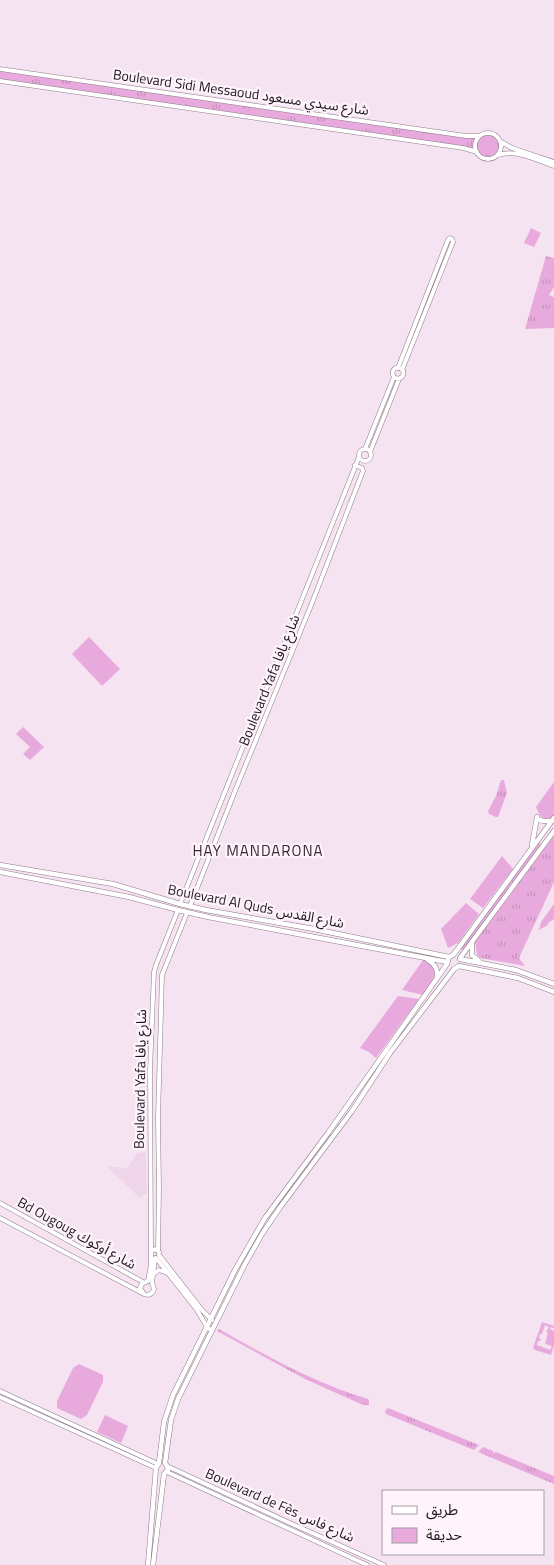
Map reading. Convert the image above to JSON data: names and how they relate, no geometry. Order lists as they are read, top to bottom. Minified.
{"streets":{"main road":["Boulevard Al Quds شارع القدس"],"street":["Boulevard Sidi Messaoud شارع سيدي مسعود","Boulevard Yafa شارع يافا","Bd Ougoug شارع أوكوك","Boulevard de Fès شارع فاس"]},"crossings":[["Boulevard Yafa شارع يافا","Boulevard Al Quds شارع القدس"],["Boulevard Yafa شارع يافا","Bd Ougoug شارع أوكوك"]],"districts":["HAY MANDARONA"],"legend":["طريق","حديقة"]}
